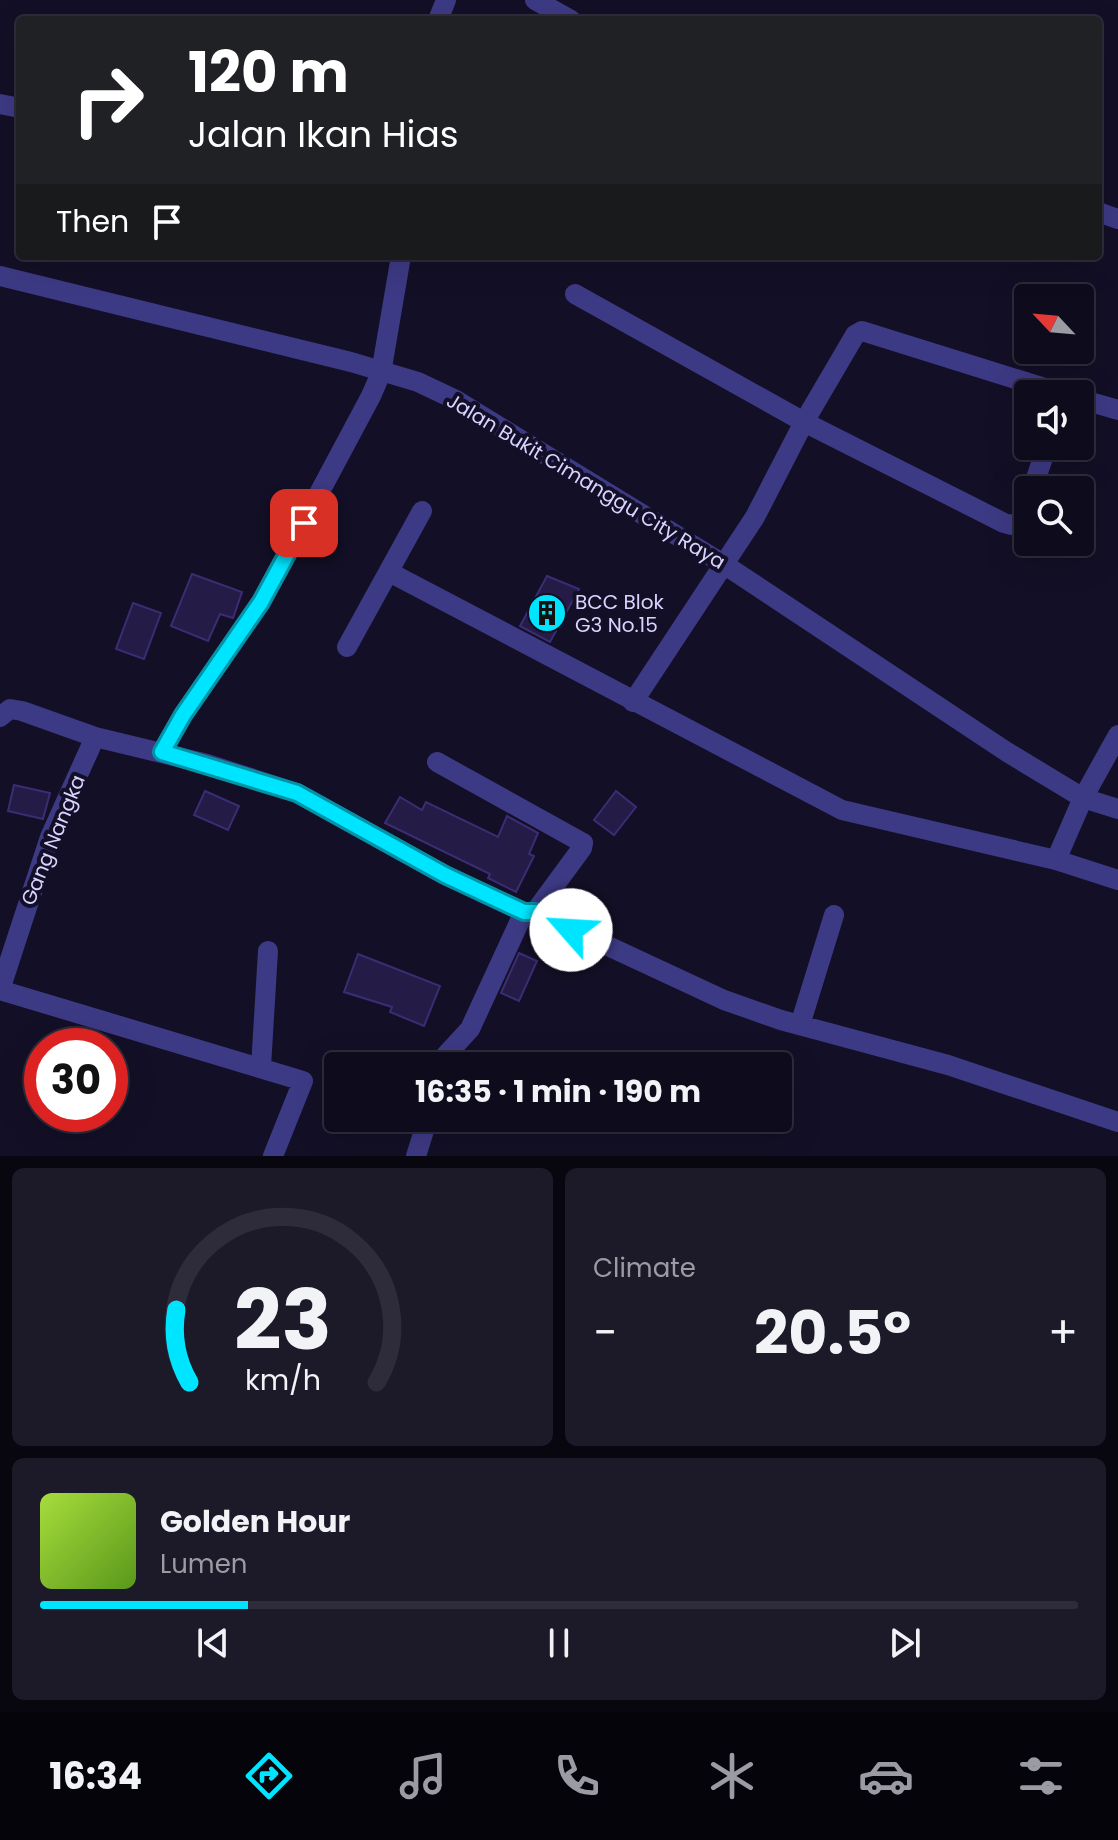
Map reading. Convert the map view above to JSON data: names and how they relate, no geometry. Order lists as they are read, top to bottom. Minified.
{"streets":{"street":["Jalan Bukit Cimanggu City Raya","Gang Nangka"]},"places":{"building":["BCC Blok G3 No.15"]},"north":"top left","page":{"turn":["120 m","Jalan Ikan Hias"],"then":"Then","limit":"30","trip":"16:35 · 1 min · 190 m","tile":"Climate","heat":["−","20.5°","+"],"song":["Golden Hour","Lumen"],"tabs":"16:34","gauge":["23","km/h"]}}
